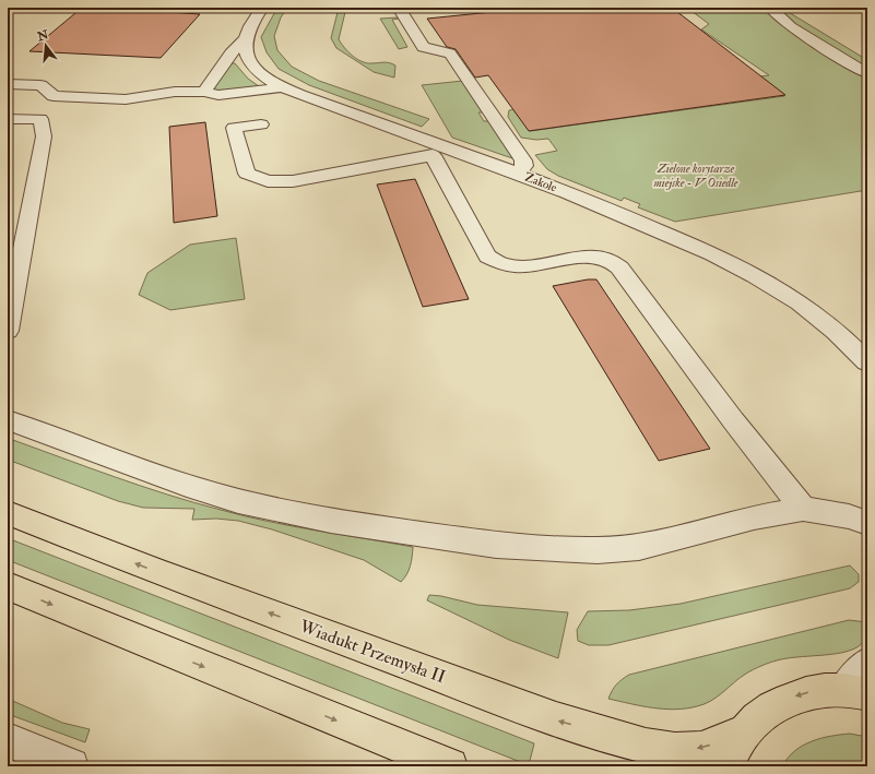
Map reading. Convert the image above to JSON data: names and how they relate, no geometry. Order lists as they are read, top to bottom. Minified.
{"streets":{"main road":["Wiadukt Przemysła II"],"street":["Zakole"]},"parks":["Zielone korytarze miejske - V Osiedle"],"north":"top"}
